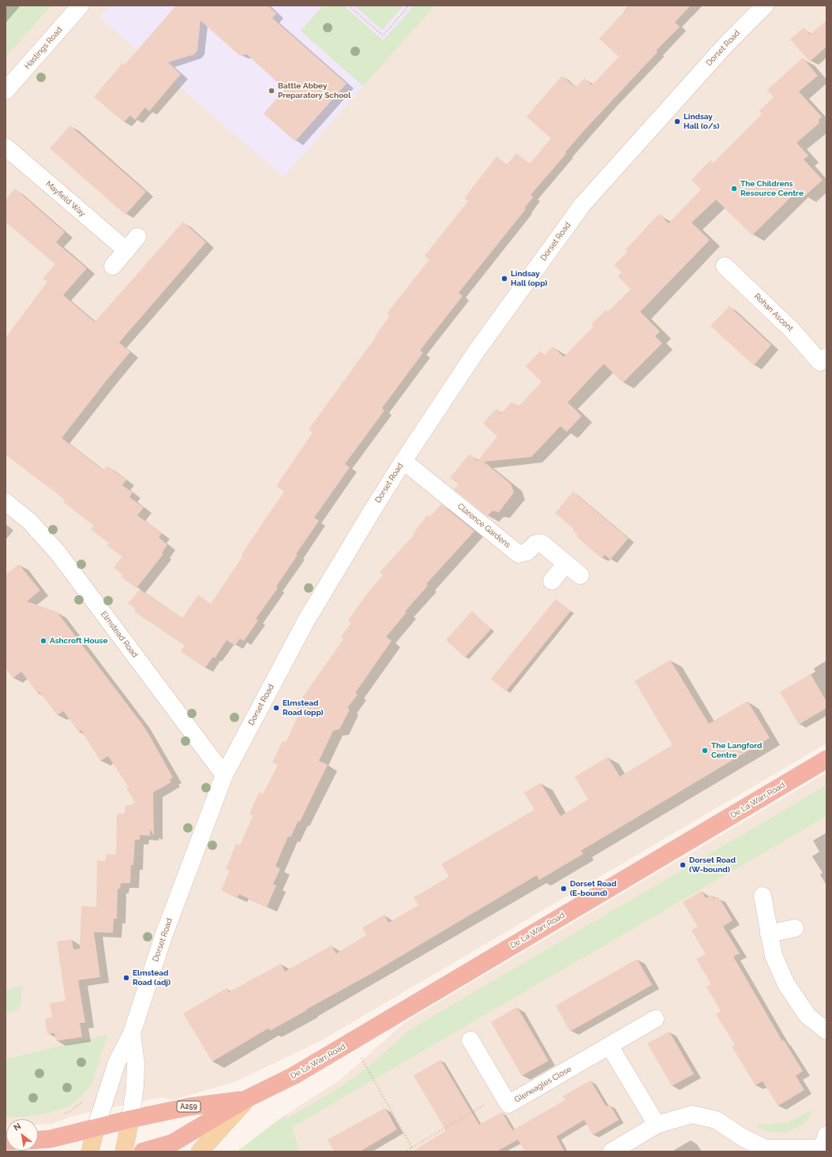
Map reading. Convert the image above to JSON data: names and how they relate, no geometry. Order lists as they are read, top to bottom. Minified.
{"streets":{"highway":["De La Warr Road","A259"],"main road":["Dorset Road"],"street":["Hastings Road","Mayfield Way","Rohan Ascent","Clarence Gardens","Elmstead Road","Gleneagles Close"]},"crossings":[["Dorset Road","Clarence Gardens"],["Dorset Road","Elmstead Road"],["Dorset Road","De La Warr Road"],["Dorset Road","A259"],["De La Warr Road","A259"]],"places":["Battle Abbey Preparatory School","Lindsay Hall (o/s)","The Childrens Resource Centre","Lindsay Hall (opp)","Ashcroft House","Elmstead Road (opp)","The Langford Centre","Dorset Road (W-bound)","Dorset Road (E-bound)","Elmstead Road (adj)"],"north":"top left"}
